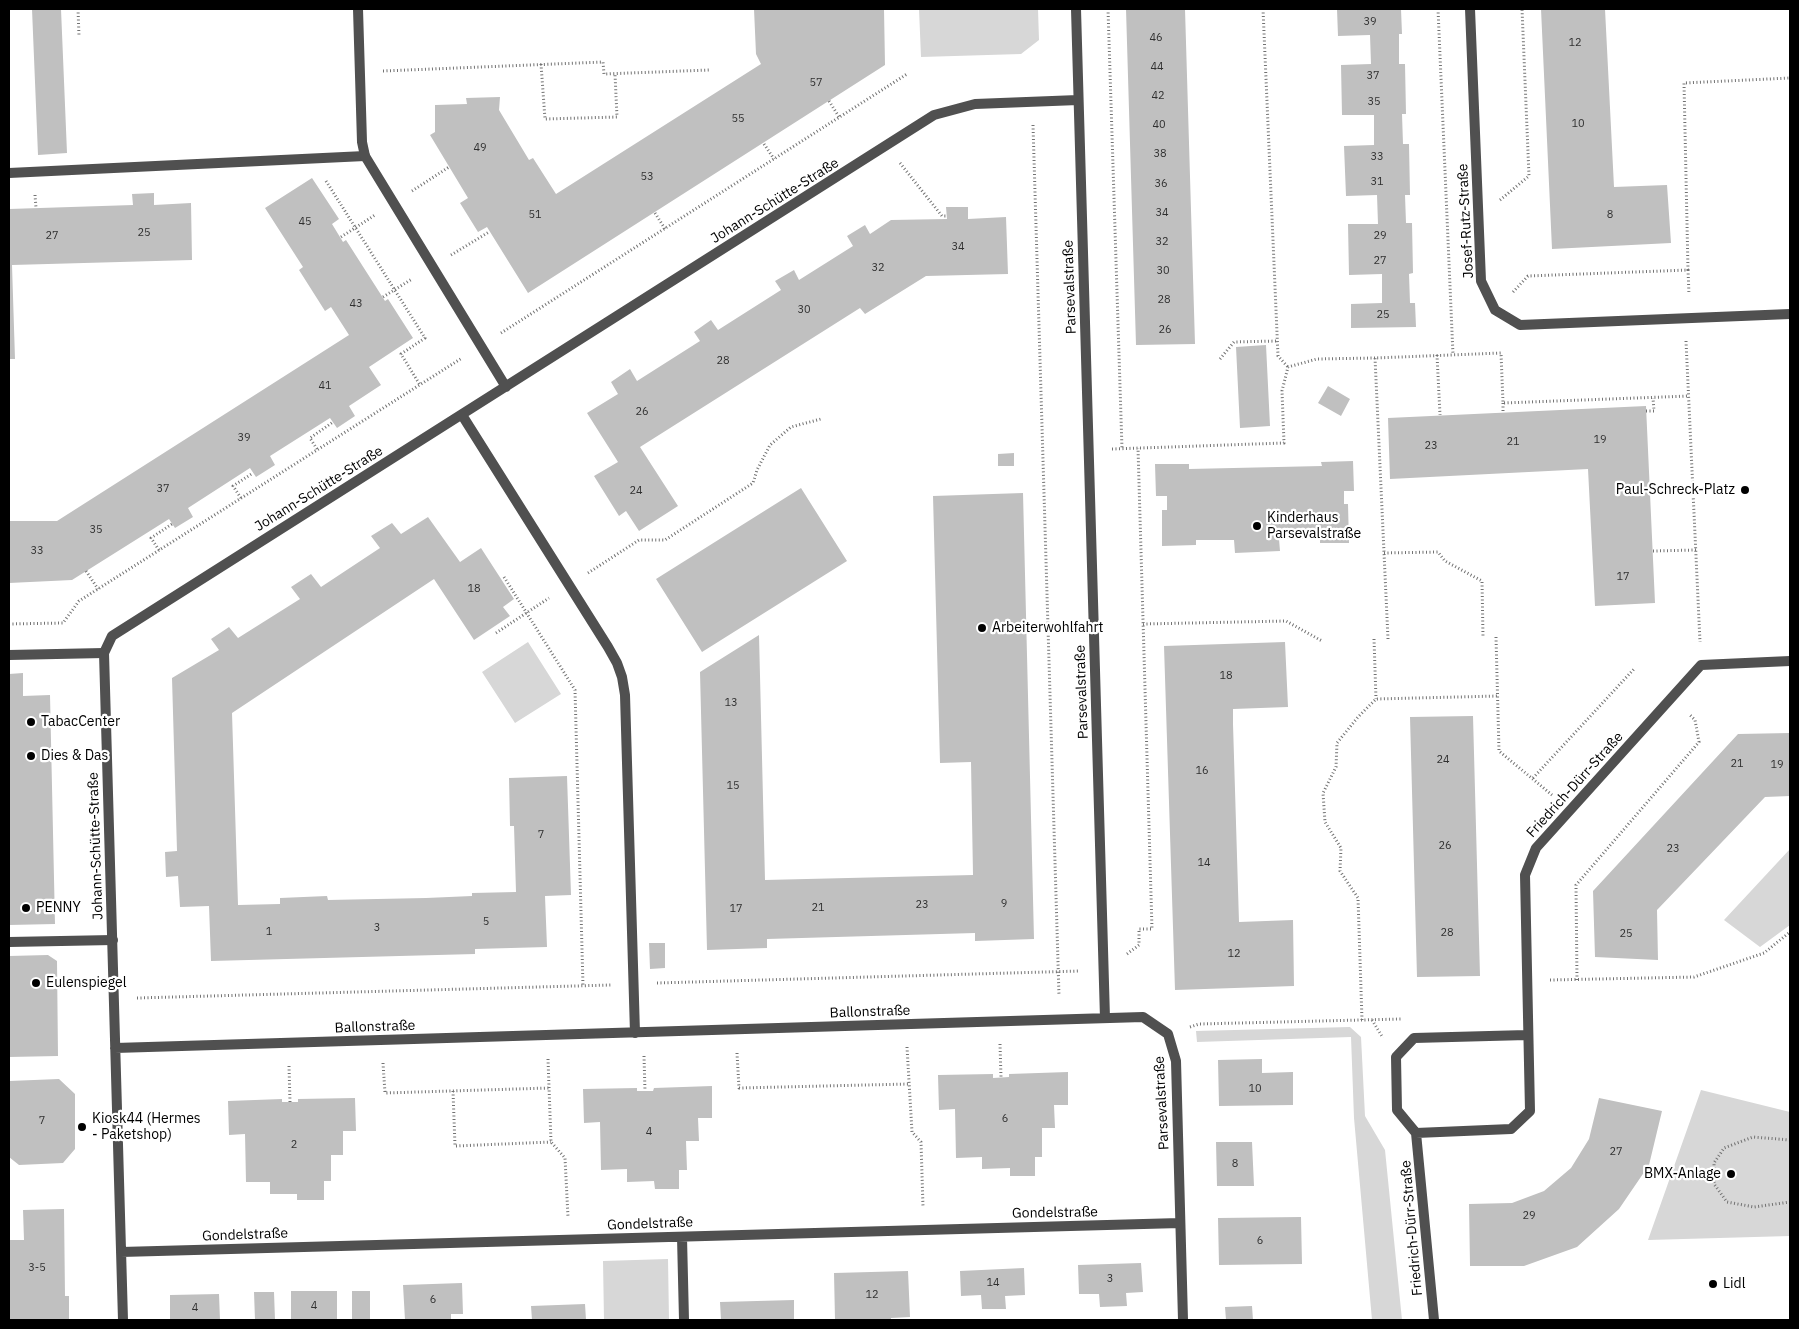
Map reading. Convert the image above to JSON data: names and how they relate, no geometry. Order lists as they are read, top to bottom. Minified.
{"streets":{"street":["Johann-Schütte-Straße","Josef-Rutz-Straße","Parsevalstraße","Friedrich-Dürr-Straße","Ballonstraße","Gondelstraße"]},"crossings":[["Johann-Schütte-Straße","Parsevalstraße"],["Johann-Schütte-Straße","Ballonstraße"],["Johann-Schütte-Straße","Gondelstraße"],["Parsevalstraße","Ballonstraße"],["Parsevalstraße","Gondelstraße"]],"places":["Paul-Schreck-Platz","Kinderhaus Parsevalstraße","Arbeiterwohlfahrt","TabacCenter","Dies & Das","PENNY","Eulenspiegel","Kiosk44 (Hermes - Paketshop)","BMX-Anlage","Lidl"],"house_numbers":["39","46","12","44","37","57","42","35","55","10","40","49","38","33","53","31","36","34","51","8","45","25","27","29","32","34","27","32","30","28","43","30","25","26","28","41","26","39","19","21","23","37","24","35","33","17","18","18","13","24","21","19","16","15","7","26","23","14","9","23","21","17","5","3","1","28","25","12","10","6","7","4","2","27","8","29","6","3-5","3","14","12","6","4","4"]}
